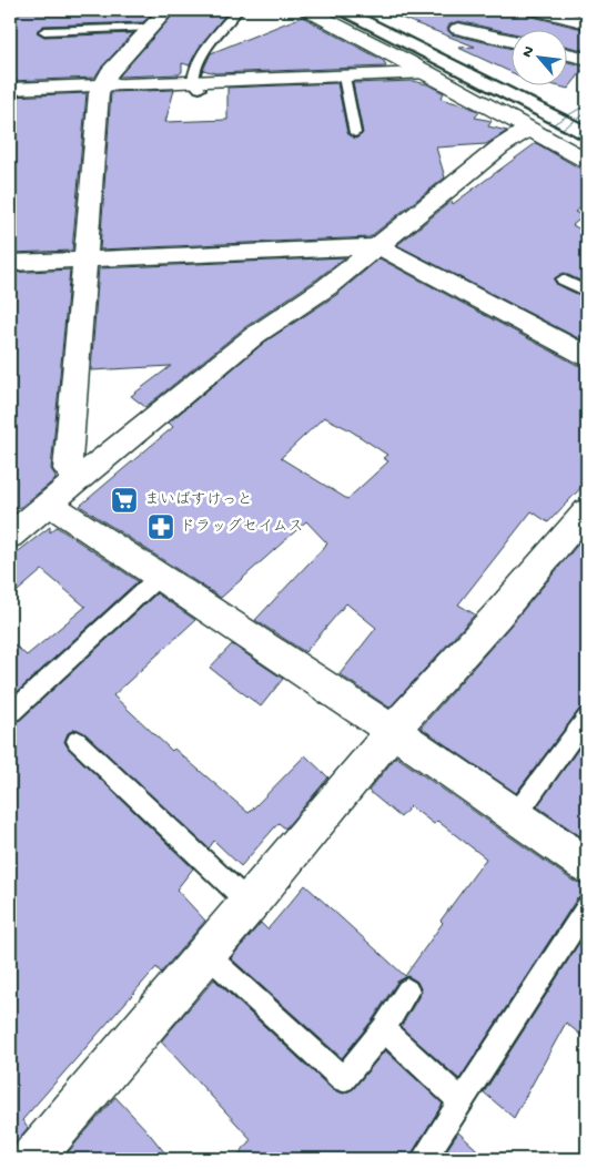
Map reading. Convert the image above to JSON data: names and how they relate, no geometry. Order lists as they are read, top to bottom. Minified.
{"places":{"supermarket":["まいばすけっと"],"pharmacy":["ドラッグセイムス"]},"north":"top left"}
